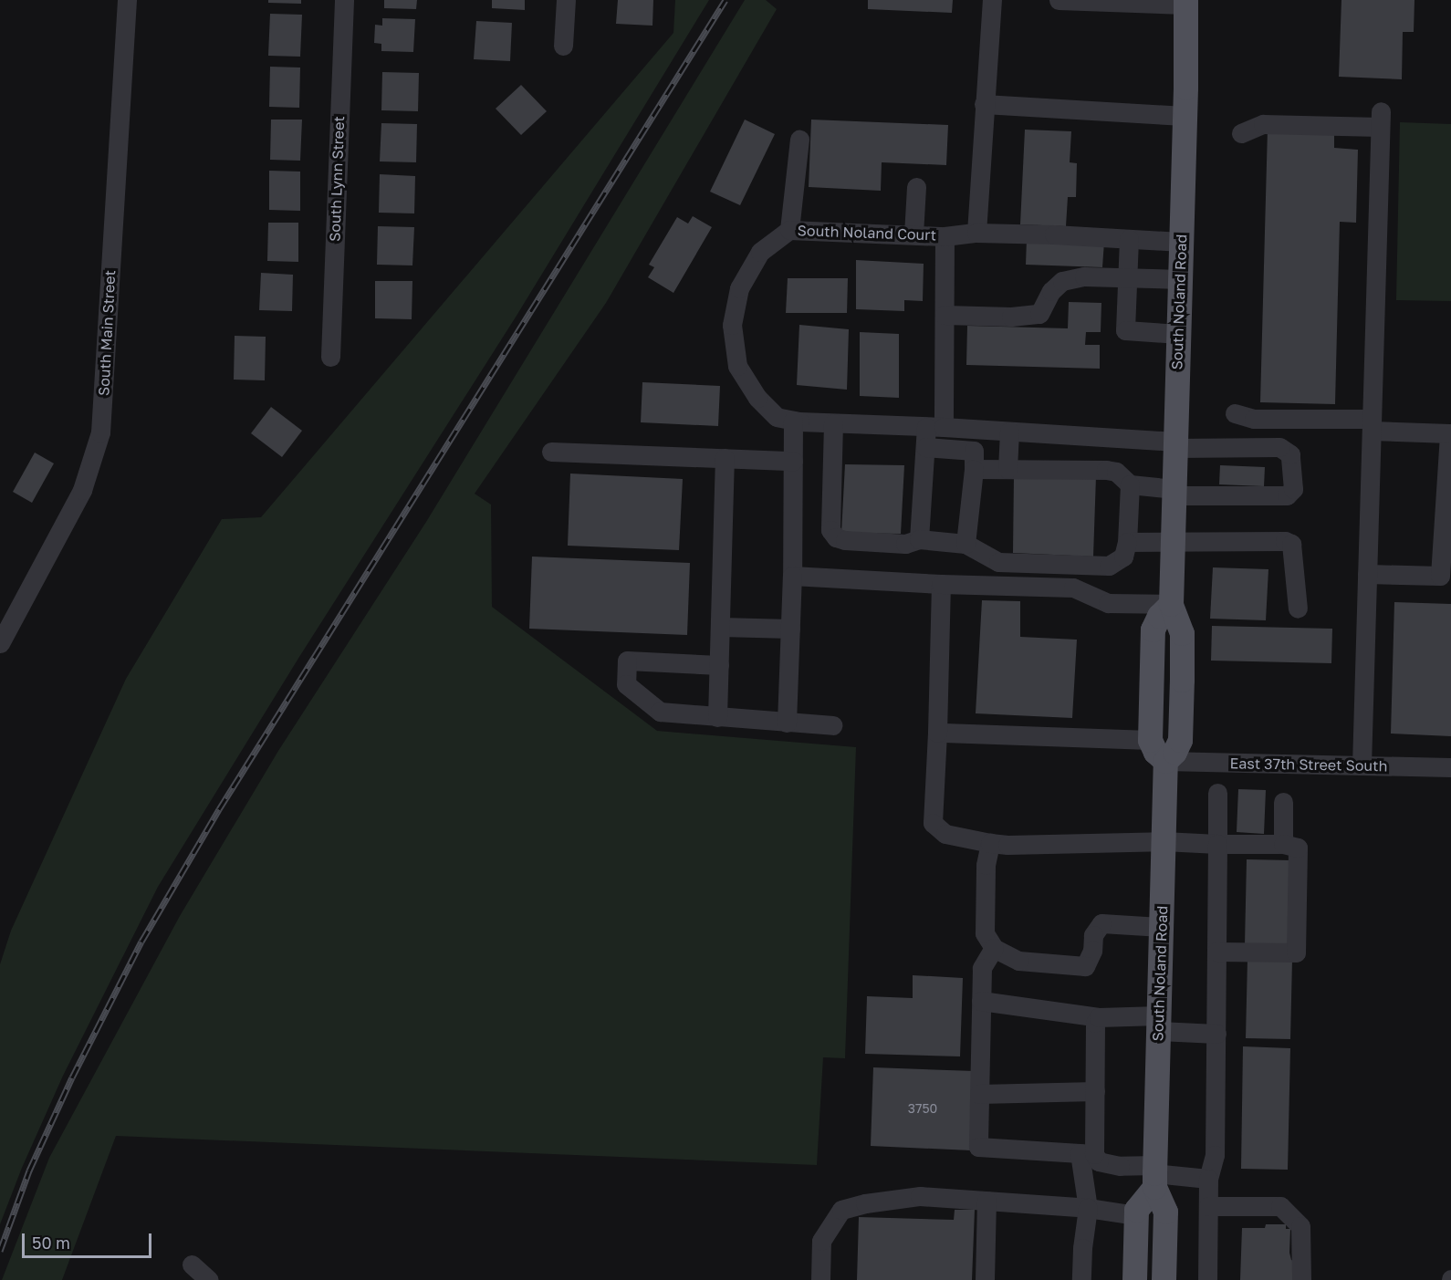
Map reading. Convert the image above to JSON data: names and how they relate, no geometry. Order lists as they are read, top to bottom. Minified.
{"streets":{"main road":["South Noland Road"],"street":["South Lynn Street","South Noland Court","South Main Street","East 37th Street South"]},"crossings":[["South Noland Court","South Noland Road"],["South Noland Road","East 37th Street South"]],"house_numbers":["3750"],"scale_bar":"50 m"}
